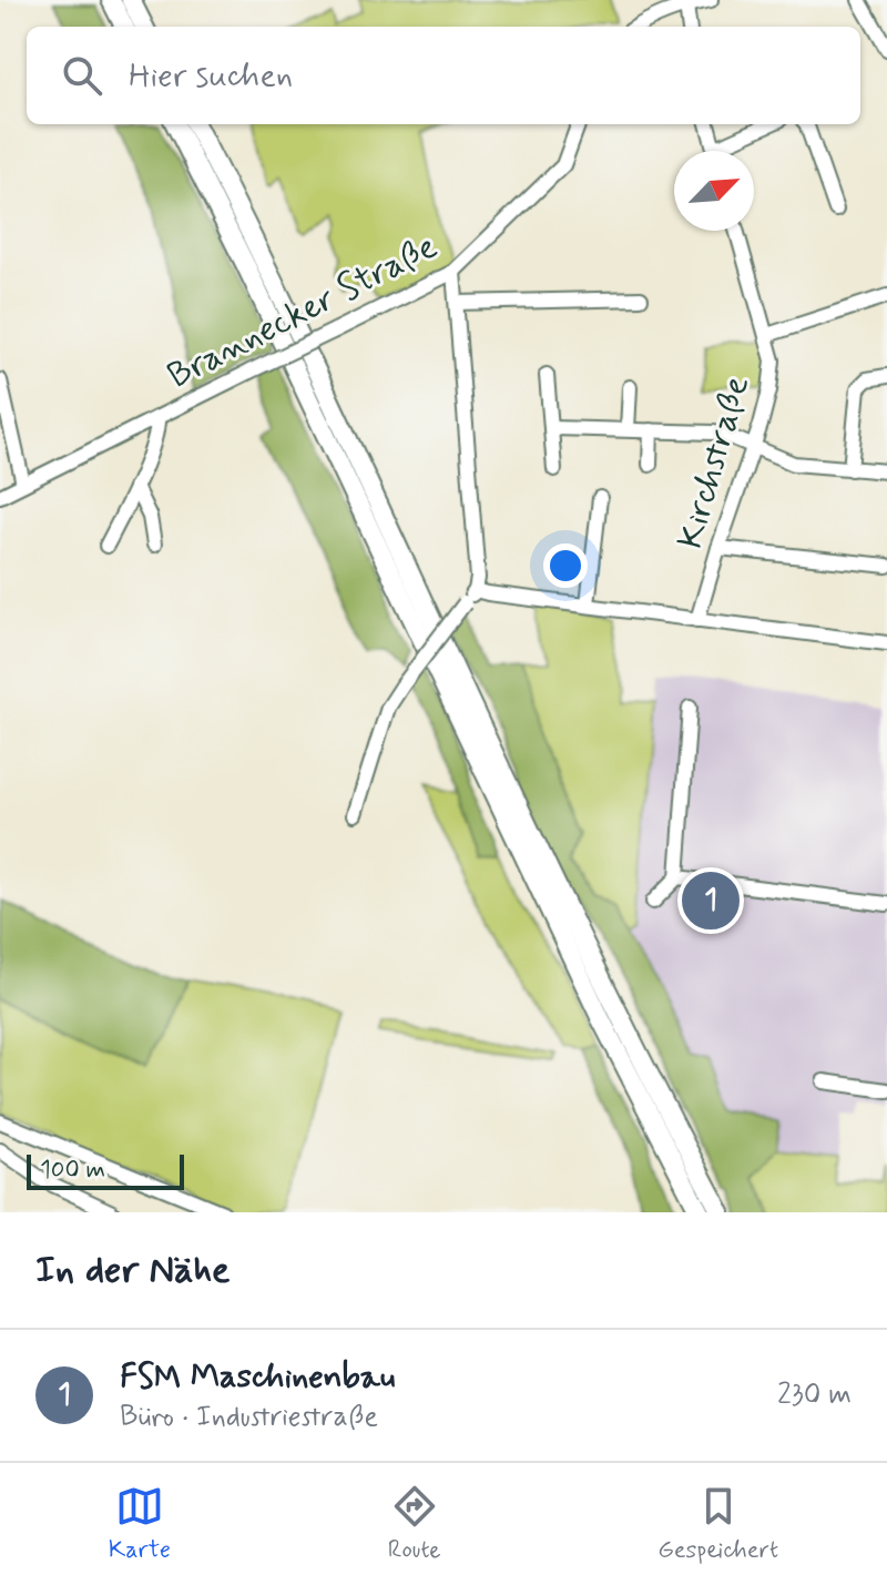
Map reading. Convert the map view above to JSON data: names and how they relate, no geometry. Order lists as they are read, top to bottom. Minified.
{"streets":{"street":["Brannecker Straße","Kirchstraße"]},"scale_bar":"100 m","north":"top right","page":{"search":"Hier suchen","pins":"1","scale":"100 m","heading":"In der Nähe","list":[{"mark":"1","name":"FSM Maschinenbau","note":"Büro · Industriestraße","value":"230 m"}],"nav":["Karte","Route","Gespeichert"]}}
